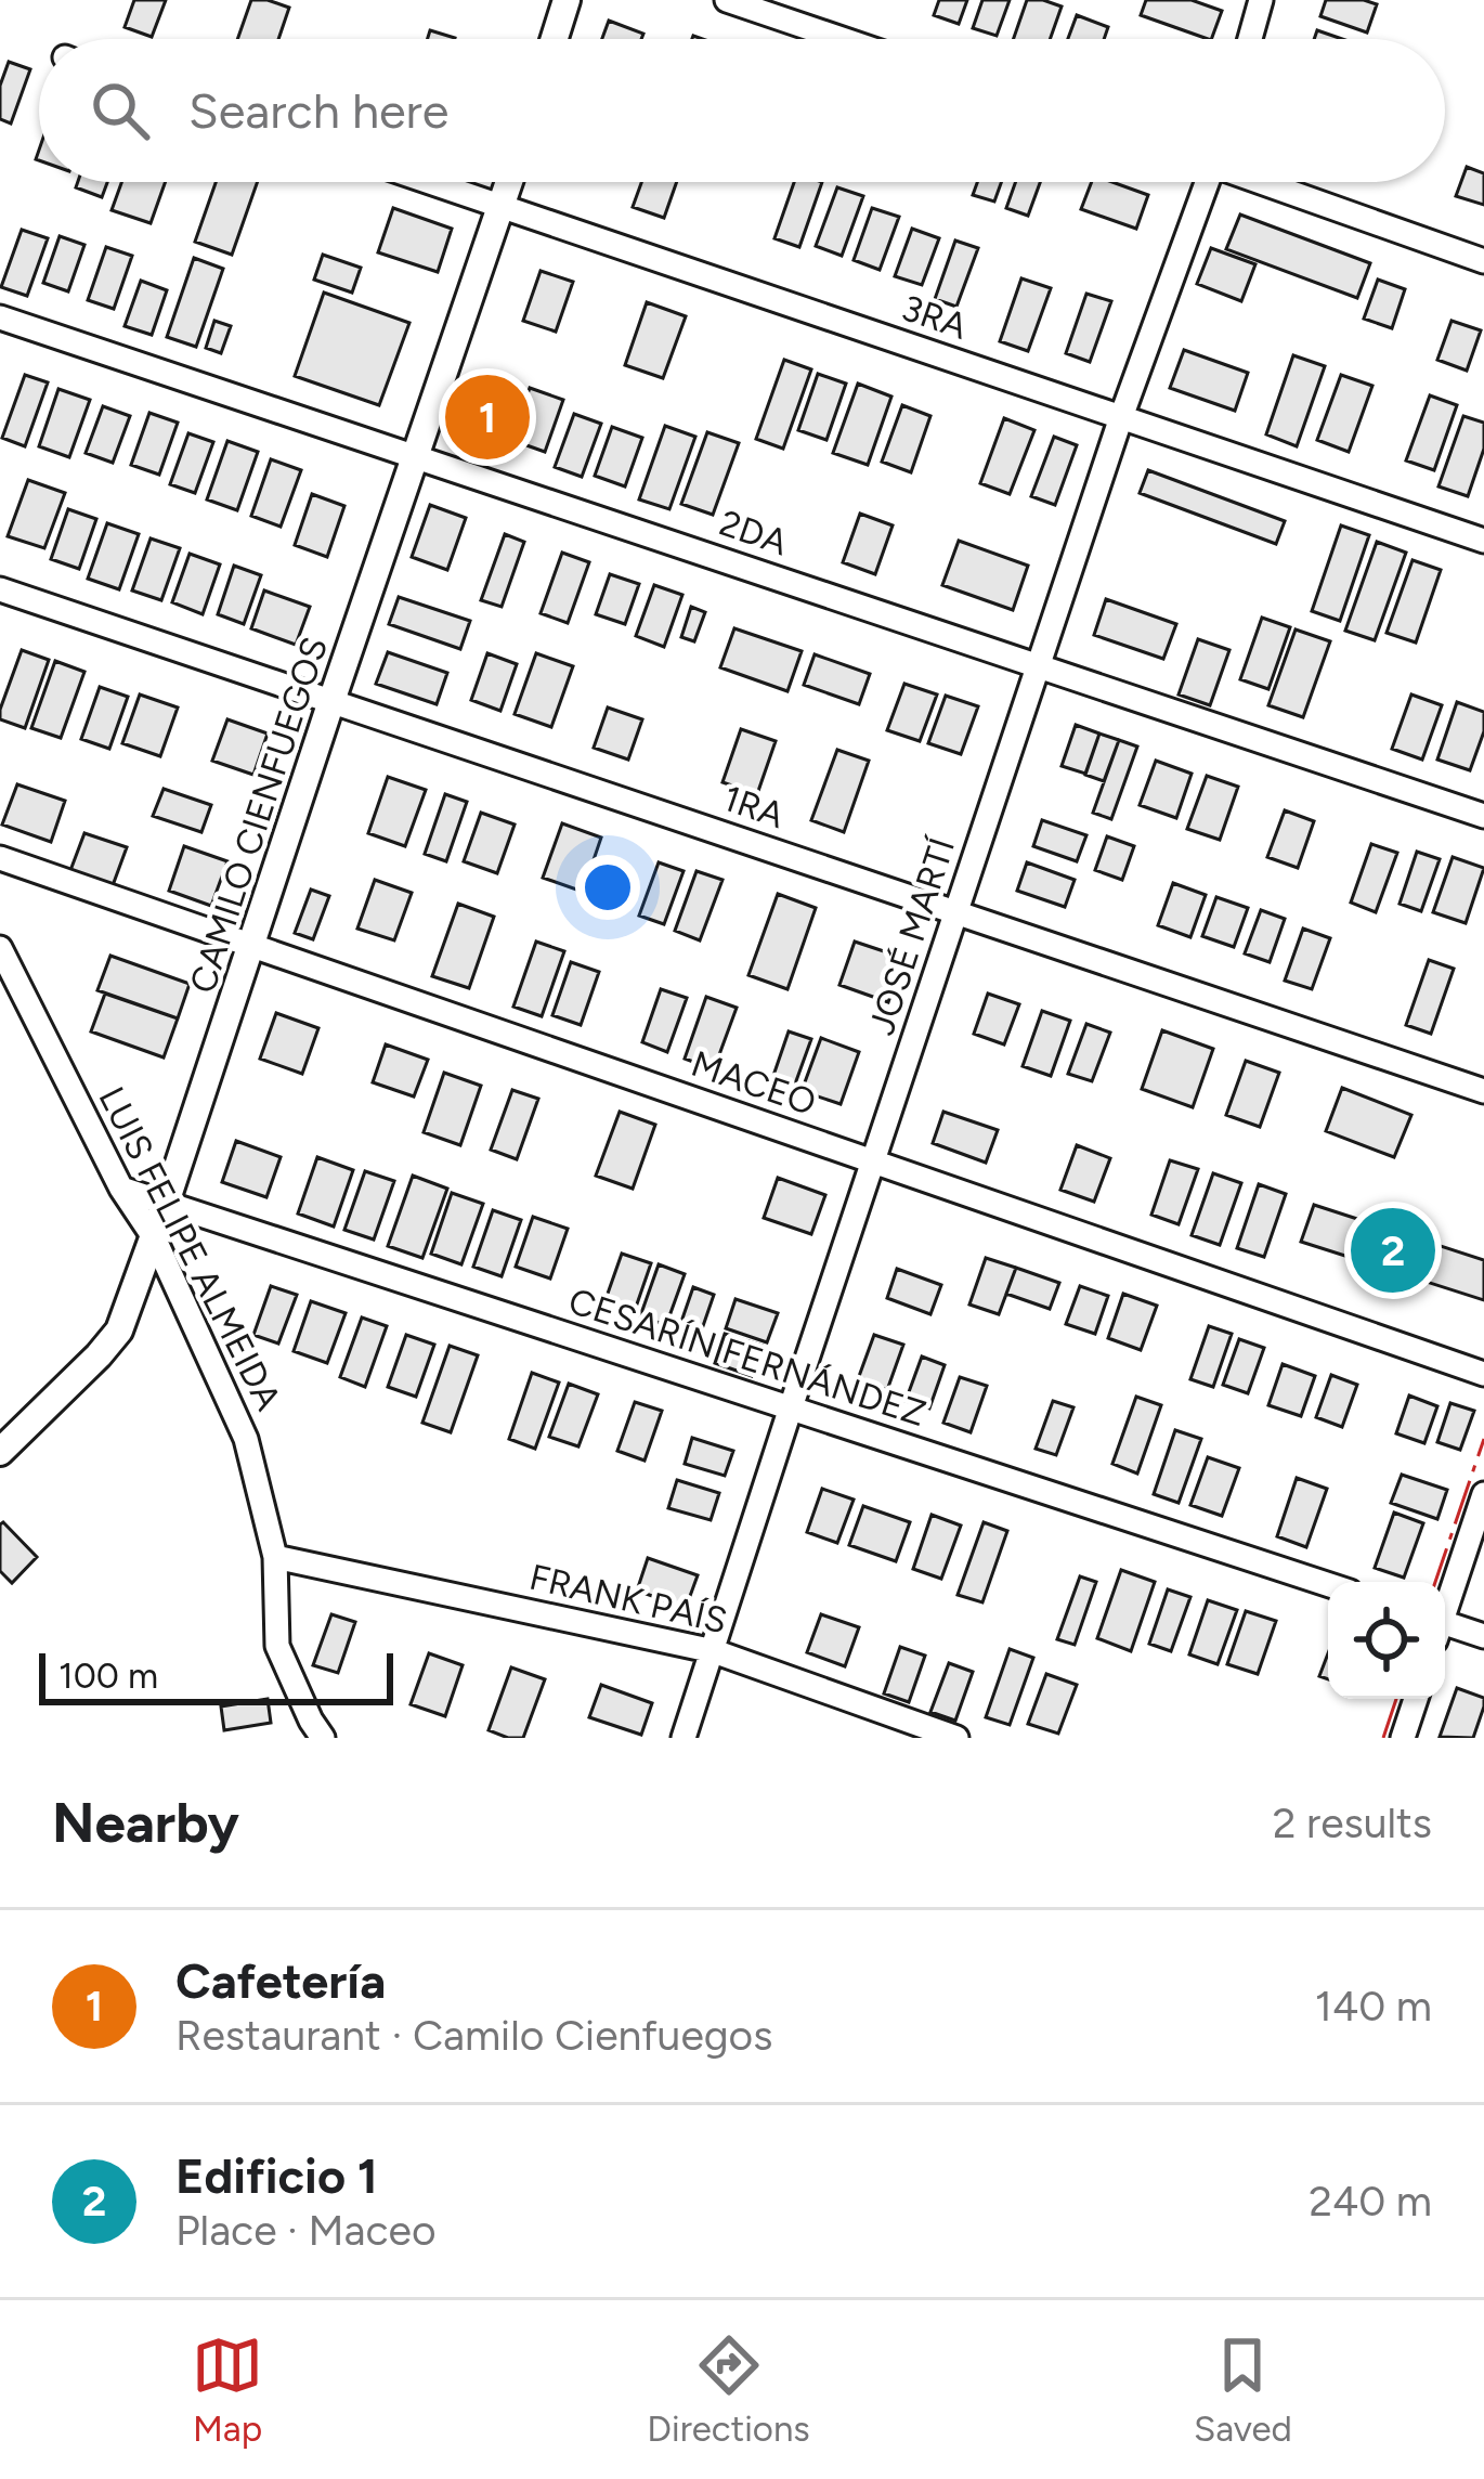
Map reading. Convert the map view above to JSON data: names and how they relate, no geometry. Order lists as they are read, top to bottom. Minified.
{"streets":{"street":["3RA","2DA","1RA","CAMILO CIENFUEGOS","JOSÉ MARTÍ","MACEO","LUIS FELIPE ALMEIDA","CESARÍN FERNÁNDEZ","FRANK PAÍS"]},"crossings":[["3RA","CAMILO CIENFUEGOS"],["3RA","JOSÉ MARTÍ"],["2DA","CAMILO CIENFUEGOS"],["2DA","JOSÉ MARTÍ"],["1RA","CAMILO CIENFUEGOS"],["1RA","JOSÉ MARTÍ"],["CAMILO CIENFUEGOS","MACEO"],["CAMILO CIENFUEGOS","LUIS FELIPE ALMEIDA"],["CAMILO CIENFUEGOS","CESARÍN FERNÁNDEZ"],["JOSÉ MARTÍ","MACEO"],["JOSÉ MARTÍ","CESARÍN FERNÁNDEZ"],["JOSÉ MARTÍ","FRANK PAÍS"],["LUIS FELIPE ALMEIDA","CESARÍN FERNÁNDEZ"],["LUIS FELIPE ALMEIDA","FRANK PAÍS"]],"scale_bar":"100 m","page":{"search":"Search here","pins":["1","2"],"scale":"100 m","heading":["Nearby","2 results"],"list":[{"mark":"1","name":"Cafetería","note":"Restaurant · Camilo Cienfuegos","value":"140 m"},{"mark":"2","name":"Edificio 1","note":"Place · Maceo","value":"240 m"}],"nav":["Map","Directions","Saved"]}}
